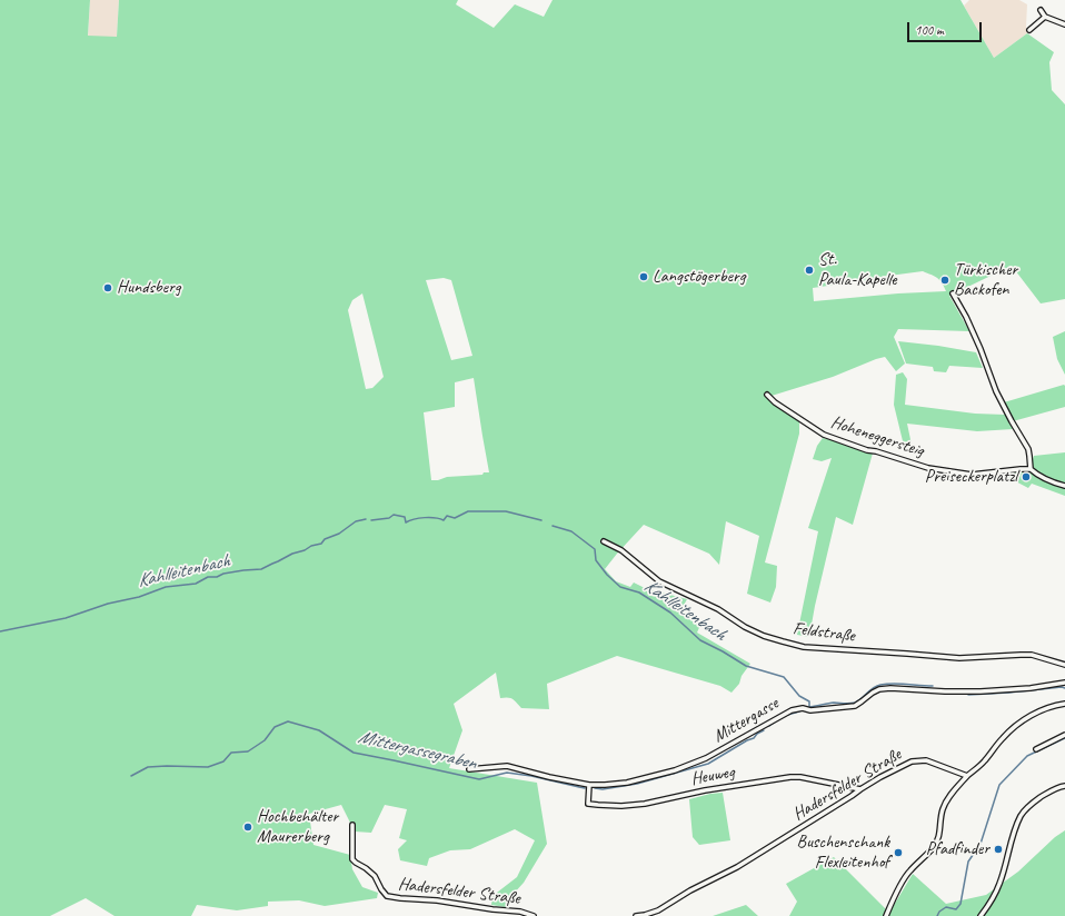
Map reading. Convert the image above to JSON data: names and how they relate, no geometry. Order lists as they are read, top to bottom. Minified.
{"streets":{"street":["Hoheneggersteig","Feldstraße","Mittergasse","Heuweg","Hadersfelder Straße"]},"crossings":[["Mittergasse","Heuweg"],["Heuweg","Hadersfelder Straße"]],"water":["Kahlleitenbach","Mittergassegraben"],"places":["St. Paula-Kapelle","Langstögerberg","Türkischer Backofen","Hundsberg","Preiseckerplatzl","Hochbehälter Maurerberg","Pfadfinder","Buschenschank Flexleitenhof"],"scale_bar":"100 m"}
